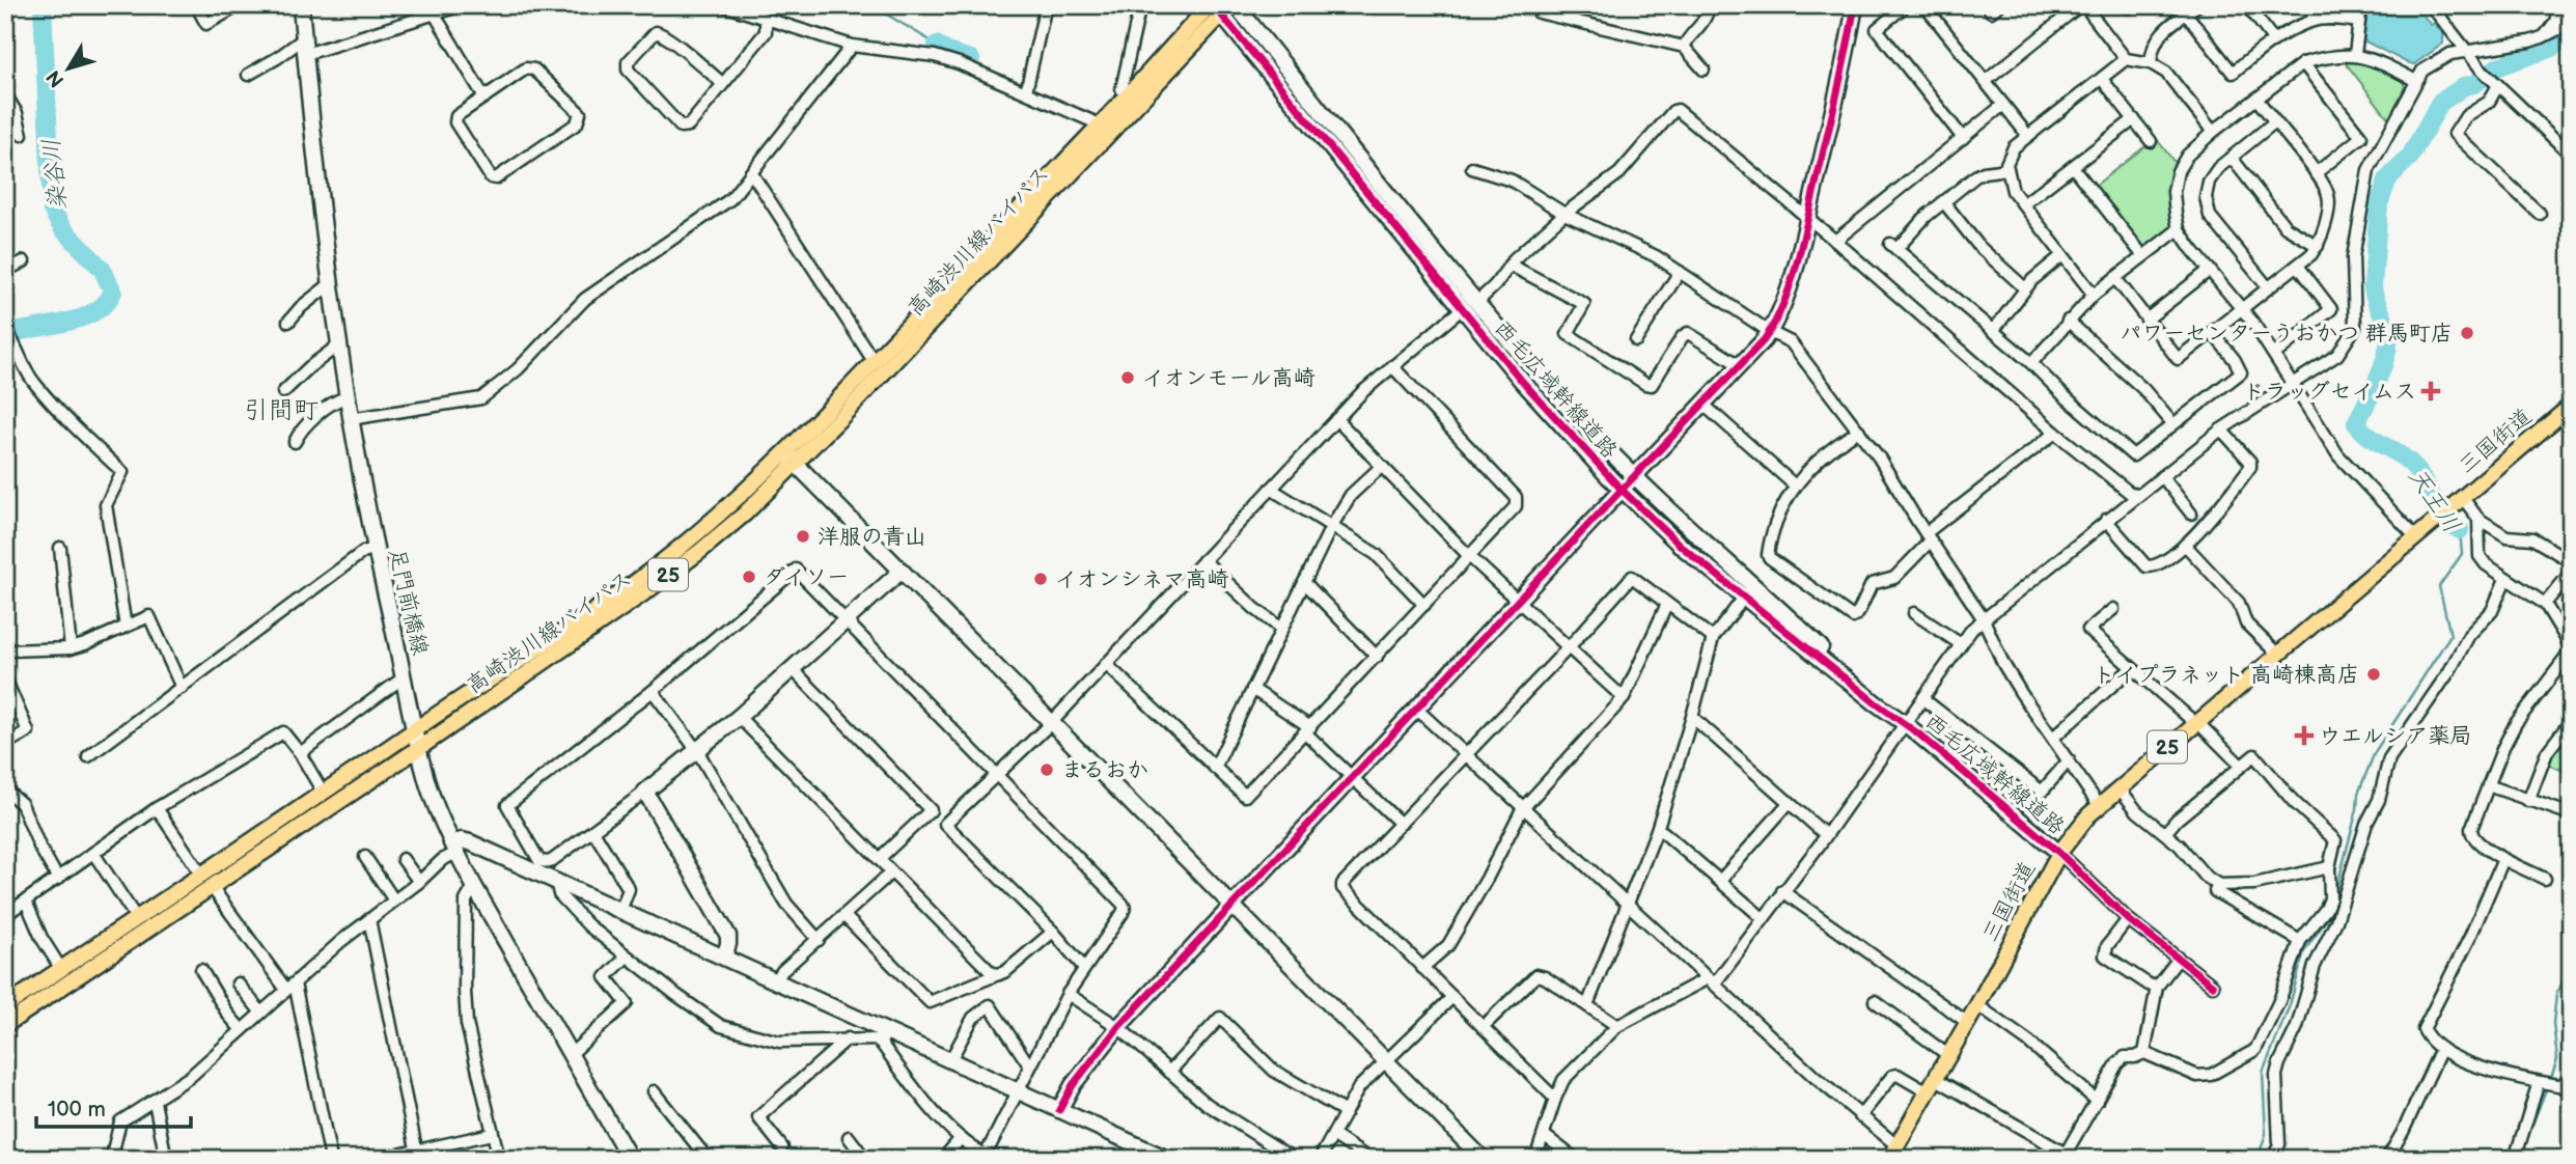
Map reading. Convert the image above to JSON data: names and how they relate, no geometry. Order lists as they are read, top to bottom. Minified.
{"streets":{"main road":["高崎渋川線バイパス","三国街道","25"],"street":["西毛広域幹線道路","足門前橋線"]},"crossings":[["高崎渋川線バイパス","西毛広域幹線道路"],["高崎渋川線バイパス","足門前橋線"],["西毛広域幹線道路","三国街道"]],"districts":["引間町"],"water":["染谷川","天王川"],"places":{"other":["パワーセンターうおかつ 群馬町店","イオンモール高崎","洋服の青山","ダイソー","イオンシネマ高崎","トイプラネット 高崎棟高店","まるおか"],"health":["ドラッグセイムス","ウエルシア薬局"]},"scale_bar":"100 m","north":"bottom left"}
